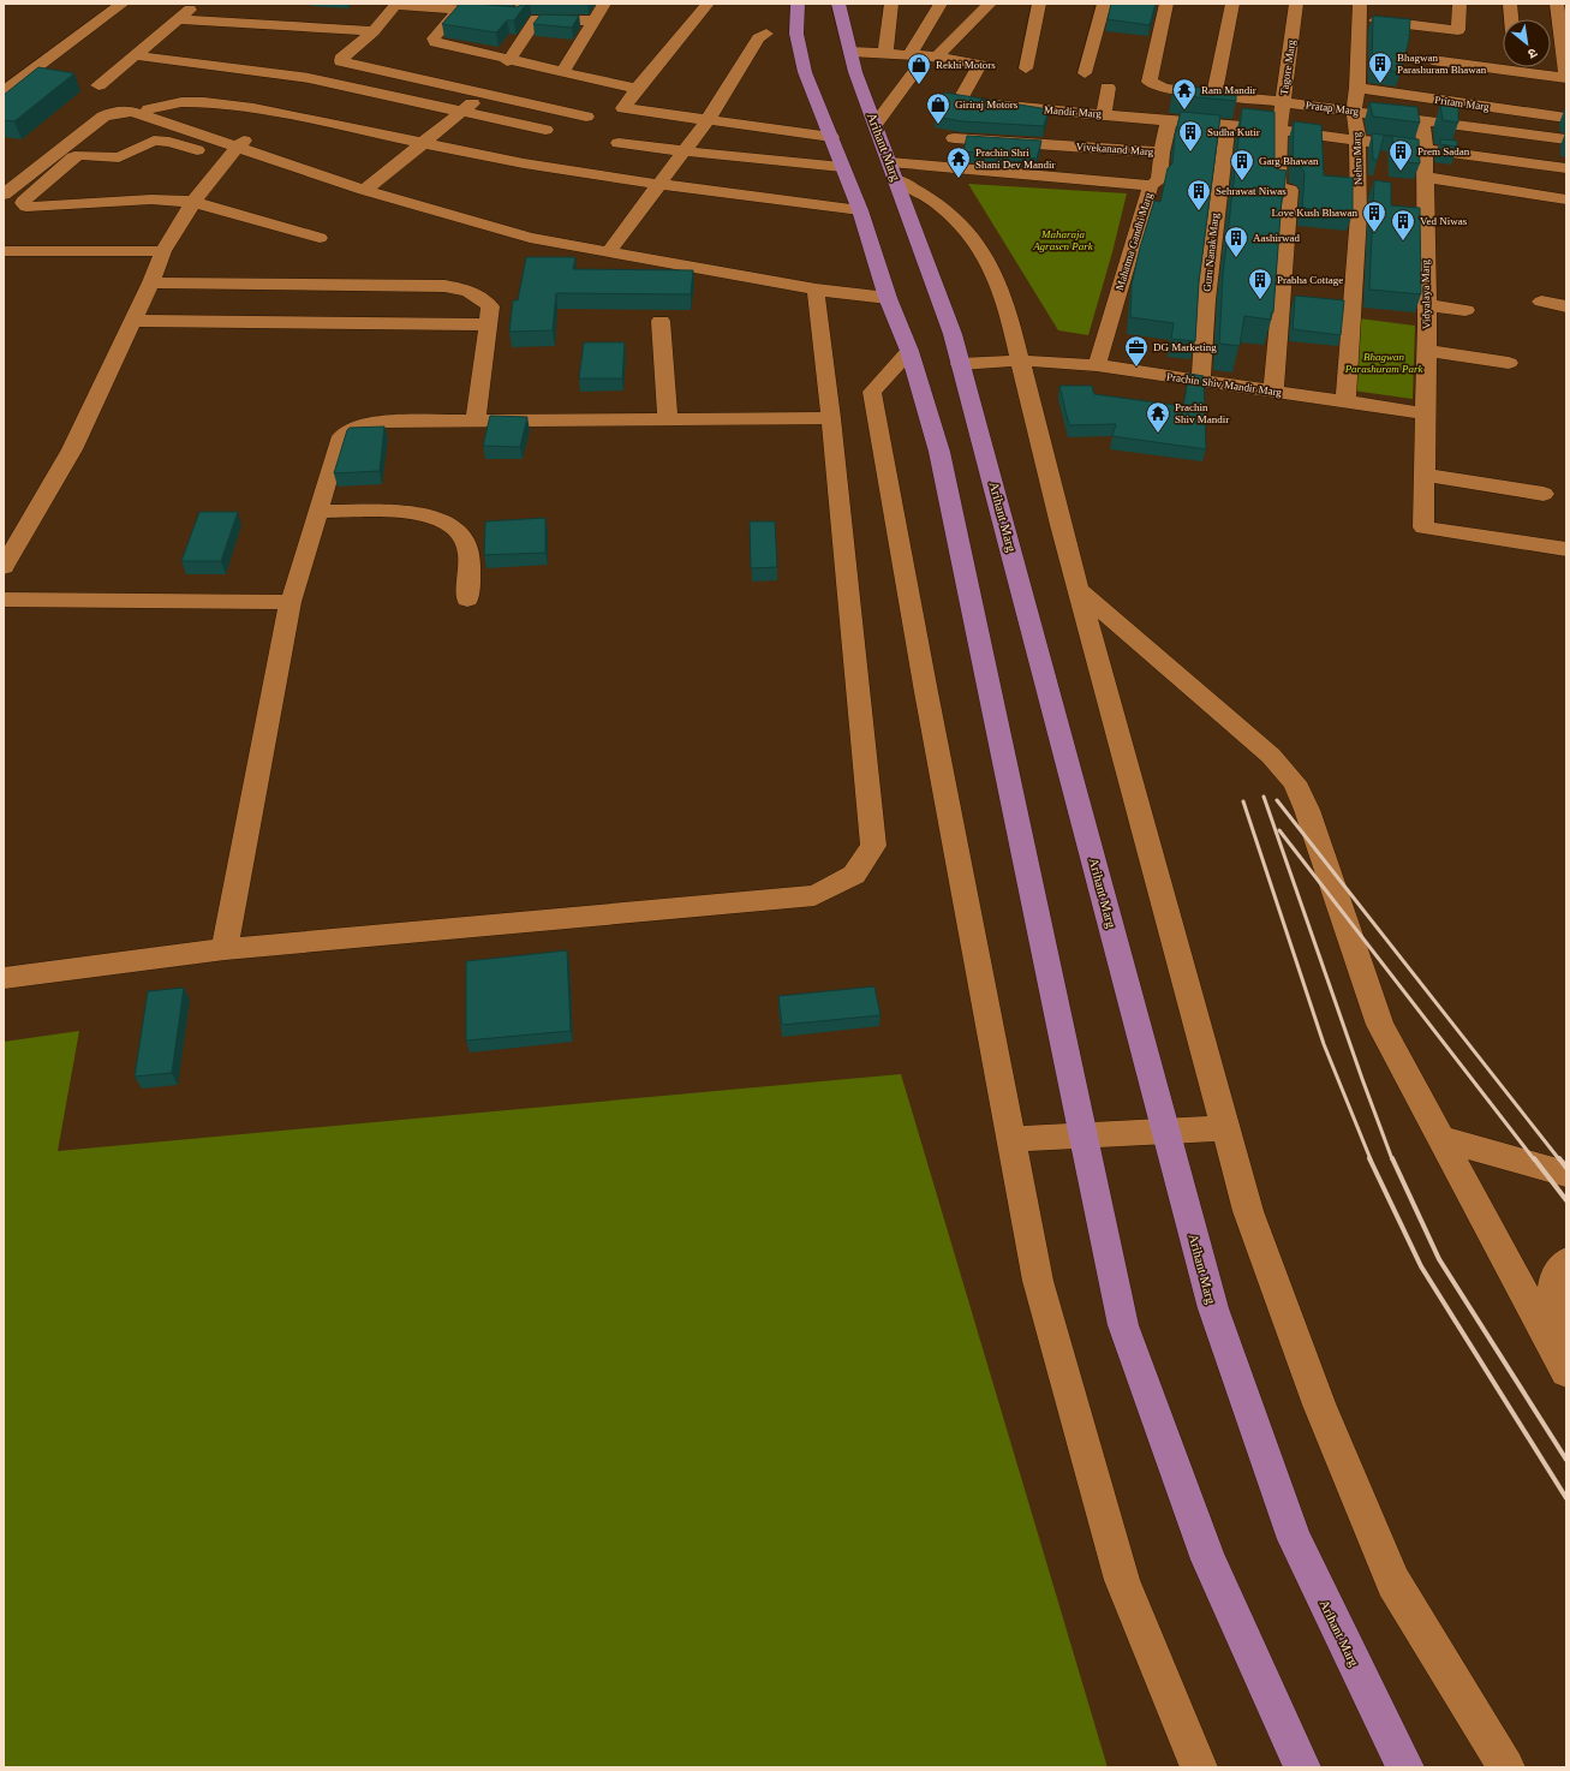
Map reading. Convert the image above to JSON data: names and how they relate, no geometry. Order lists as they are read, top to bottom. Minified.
{"streets":{"main road":["Arihant Marg"],"street":["Tagore Marg","Pritam Marg","Pratap Marg","Mandir Marg","Vivekanand Marg","Nehru Marg","Mahatma Gandhi Marg","Guru Nanak Marg","Vidyalaya Marg","Prachin Shiv Mandir Marg"]},"crossings":[["Tagore Marg","Pratap Marg"],["Tagore Marg","Mandir Marg"],["Tagore Marg","Prachin Shiv Mandir Marg"],["Pritam Marg","Nehru Marg"],["Pratap Marg","Nehru Marg"],["Pratap Marg","Vidyalaya Marg"],["Mandir Marg","Arihant Marg"],["Mandir Marg","Nehru Marg"],["Mandir Marg","Mahatma Gandhi Marg"],["Mandir Marg","Guru Nanak Marg"],["Mandir Marg","Vidyalaya Marg"],["Arihant Marg","Prachin Shiv Mandir Marg"],["Vivekanand Marg","Mahatma Gandhi Marg"],["Nehru Marg","Prachin Shiv Mandir Marg"],["Mahatma Gandhi Marg","Prachin Shiv Mandir Marg"],["Guru Nanak Marg","Prachin Shiv Mandir Marg"],["Vidyalaya Marg","Prachin Shiv Mandir Marg"]],"parks":["Maharaja Agrasen Park","Bhagwan Parashuram Park"],"places":{"building":["Bhagwan Parashuram Bhawan","Sudha Kutir","Prem Sadan","Garg Bhawan","Sehrawat Niwas","Love Kush Bhawan","Ved Niwas","Aashirwad","Prabha Cottage"],"shop":["Rekhi Motors","Giriraj Motors"],"temple":["Ram Mandir","Prachin Shri Shani Dev Mandir","Prachin Shiv Mandir"],"office":["DG Marketing"]},"north":"bottom right"}
